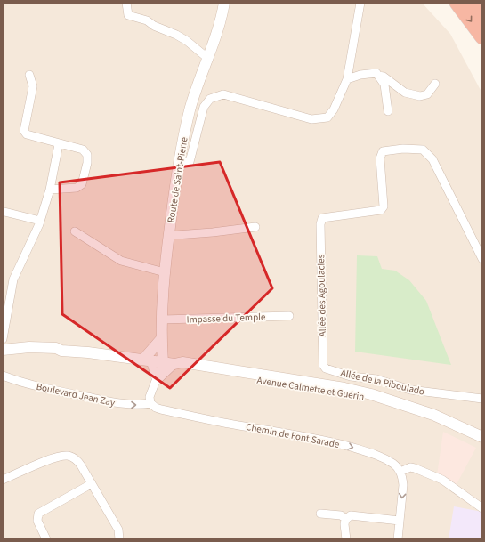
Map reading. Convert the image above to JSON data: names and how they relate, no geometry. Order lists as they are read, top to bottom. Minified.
{"streets":{"main road":["Route de Saint-Pierre","Avenue Calmette et Guérin"],"street":["Allée des Agoulacies","Impasse du Temple","Allée de la Piboulado","Boulevard Jean Zay","Chemin de Font Sarade"]},"crossings":[["Route de Saint-Pierre","Impasse du Temple"],["Route de Saint-Pierre","Avenue Calmette et Guérin"],["Allée des Agoulacies","Allée de la Piboulado"],["Boulevard Jean Zay","Chemin de Font Sarade"]],"one_way":["Boulevard Jean Zay","Chemin de Font Sarade"]}
